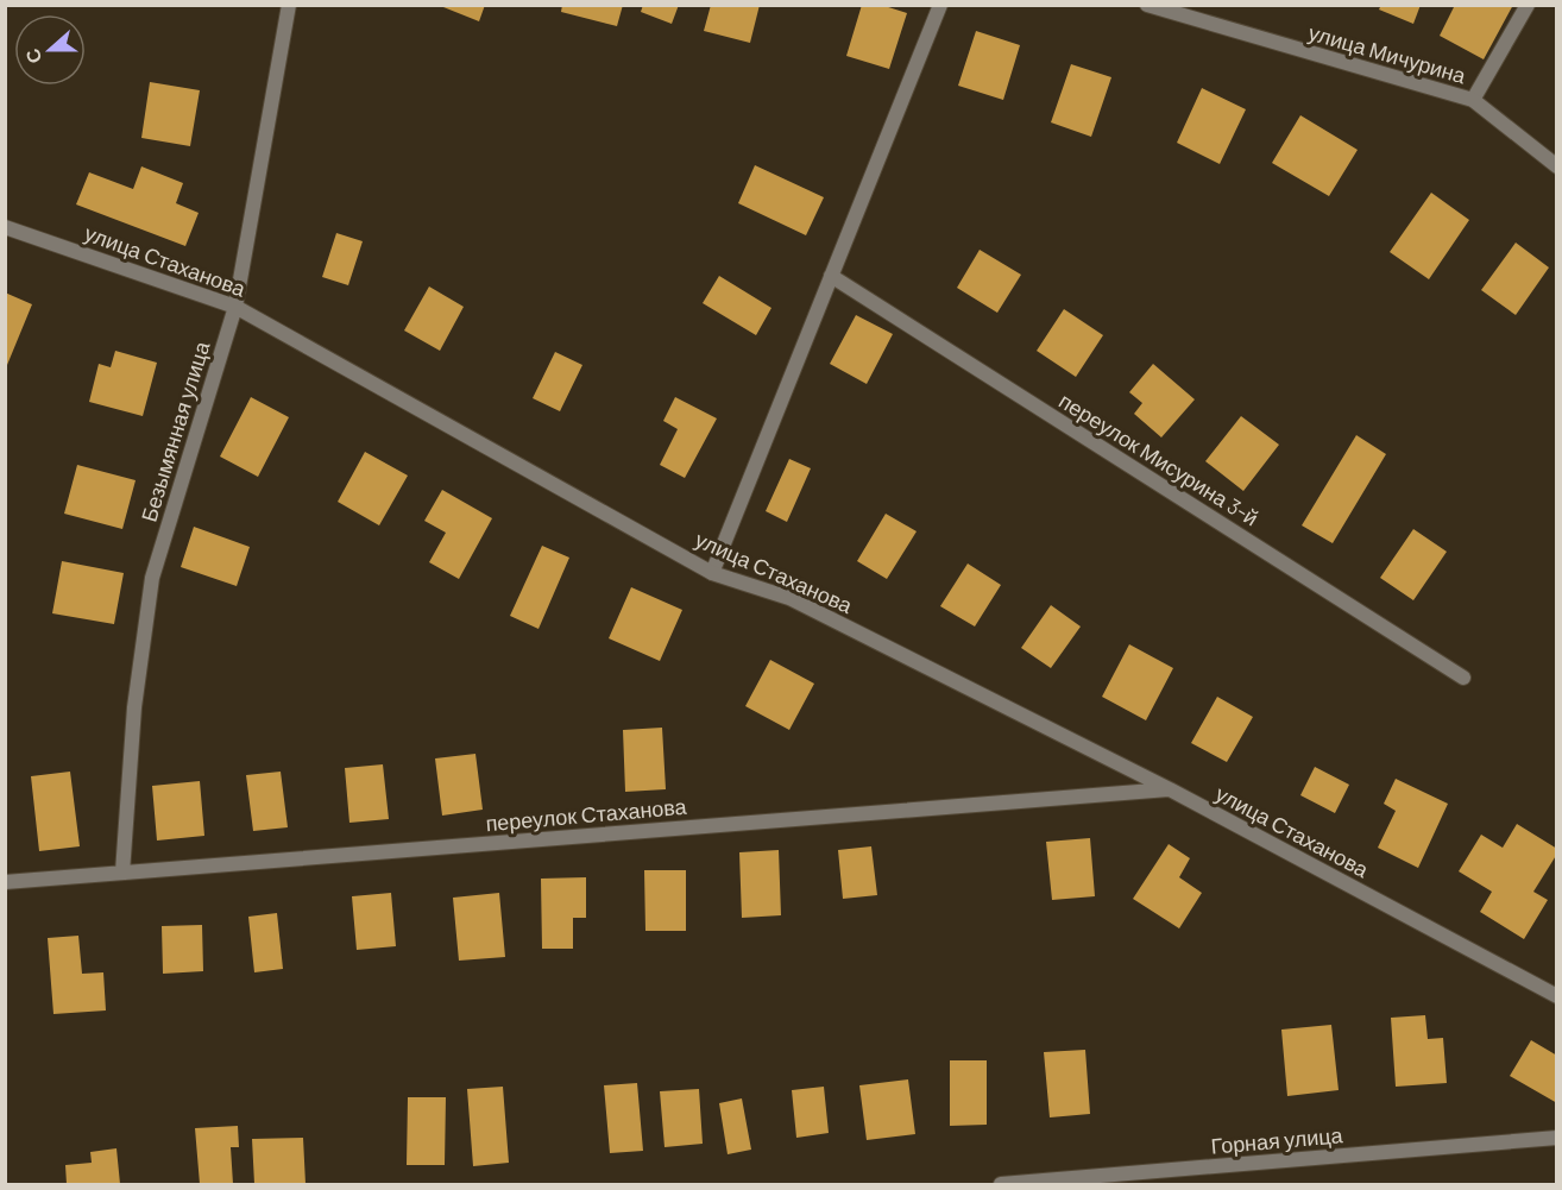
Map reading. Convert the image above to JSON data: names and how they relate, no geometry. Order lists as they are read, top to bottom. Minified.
{"streets":{"street":["улица Мичурина","улица Стаханова","Безымянная улица","переулок Мисурина 3-й","переулок Стаханова","Горная улица"]},"crossings":[["улица Стаханова","Безымянная улица"],["улица Стаханова","переулок Стаханова"],["Безымянная улица","переулок Стаханова"]],"north":"left"}
